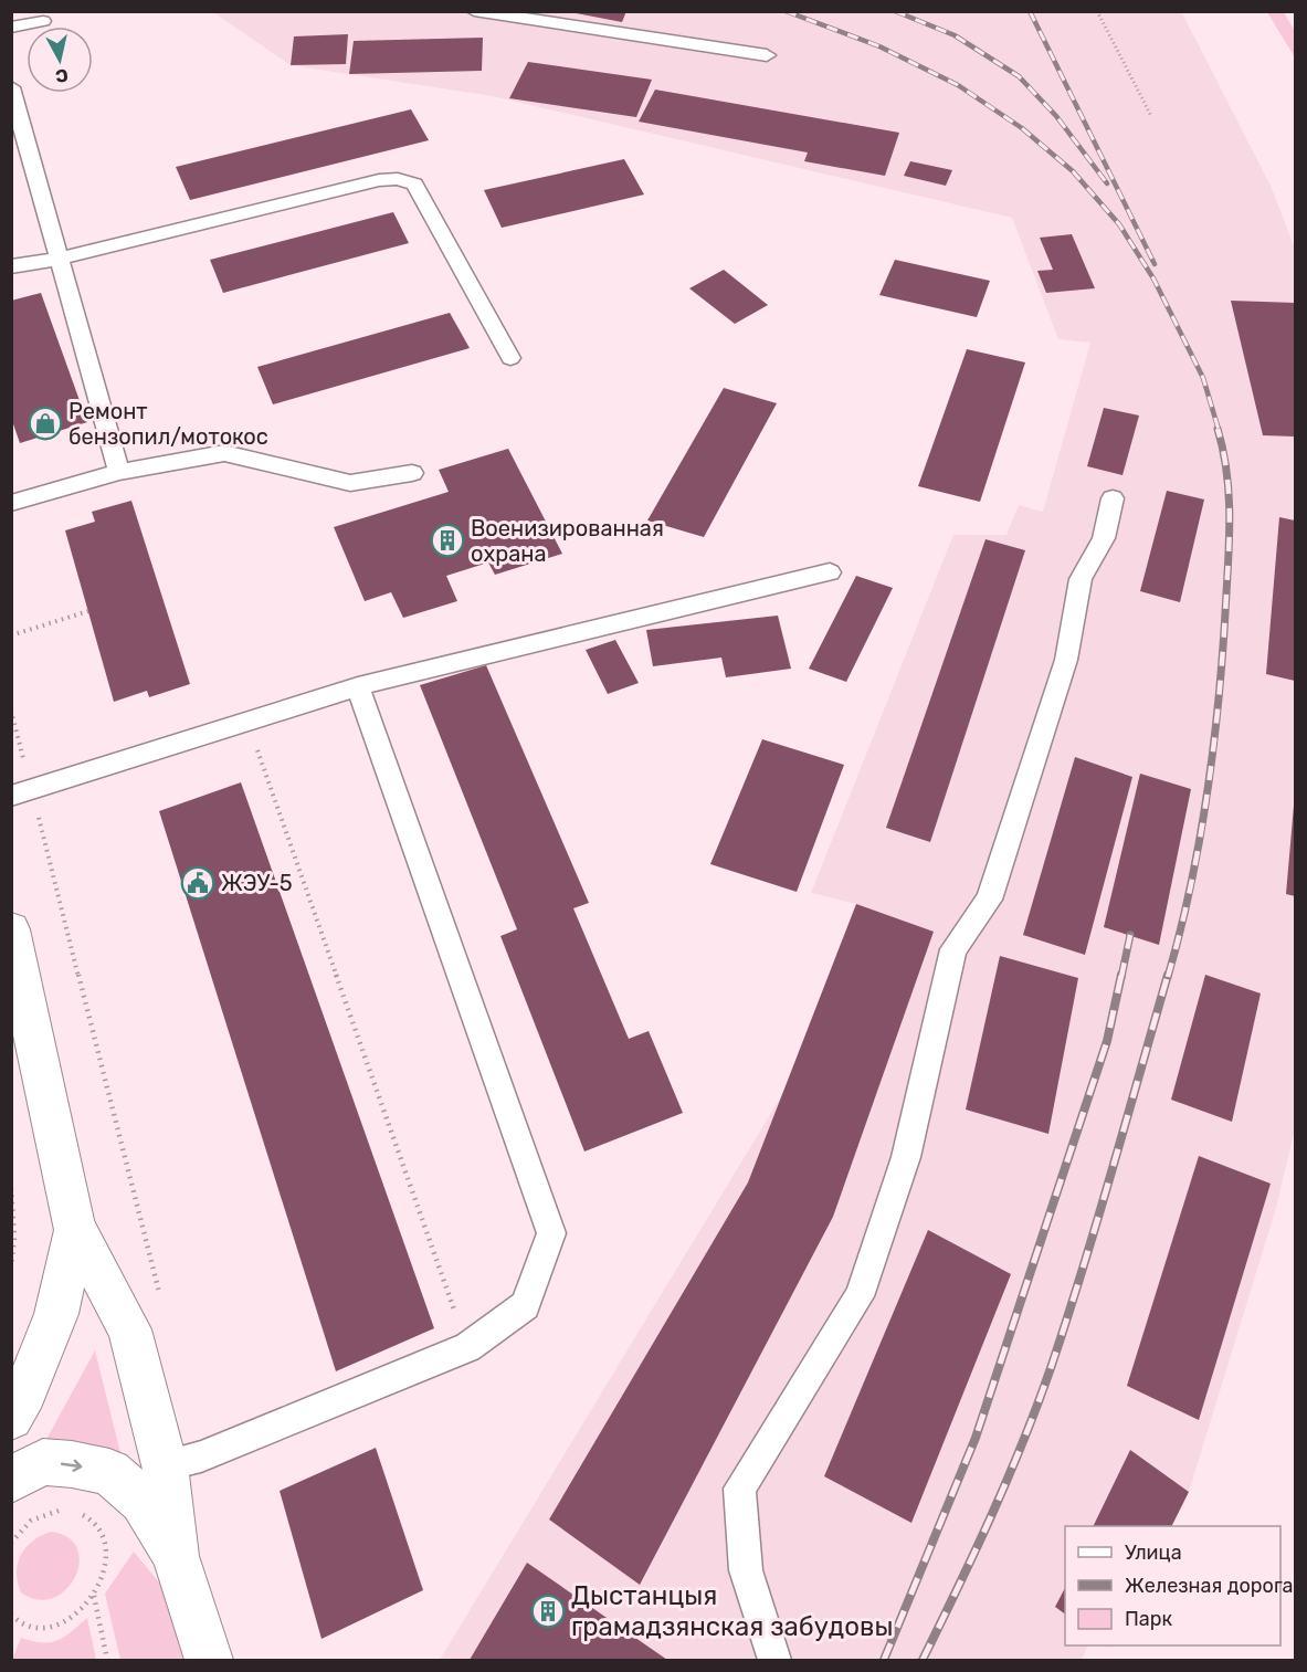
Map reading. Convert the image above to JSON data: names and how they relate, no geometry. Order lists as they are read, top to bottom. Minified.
{"places":{"shop":["Ремонт бензопил/мотокос"],"building":["Военизированная охрана","Дыстанцыя грамадзянская забудовы"],"public building":["ЖЭУ-5"]},"legend":["Улица","Железная дорога","Парк"],"north":"bottom"}
